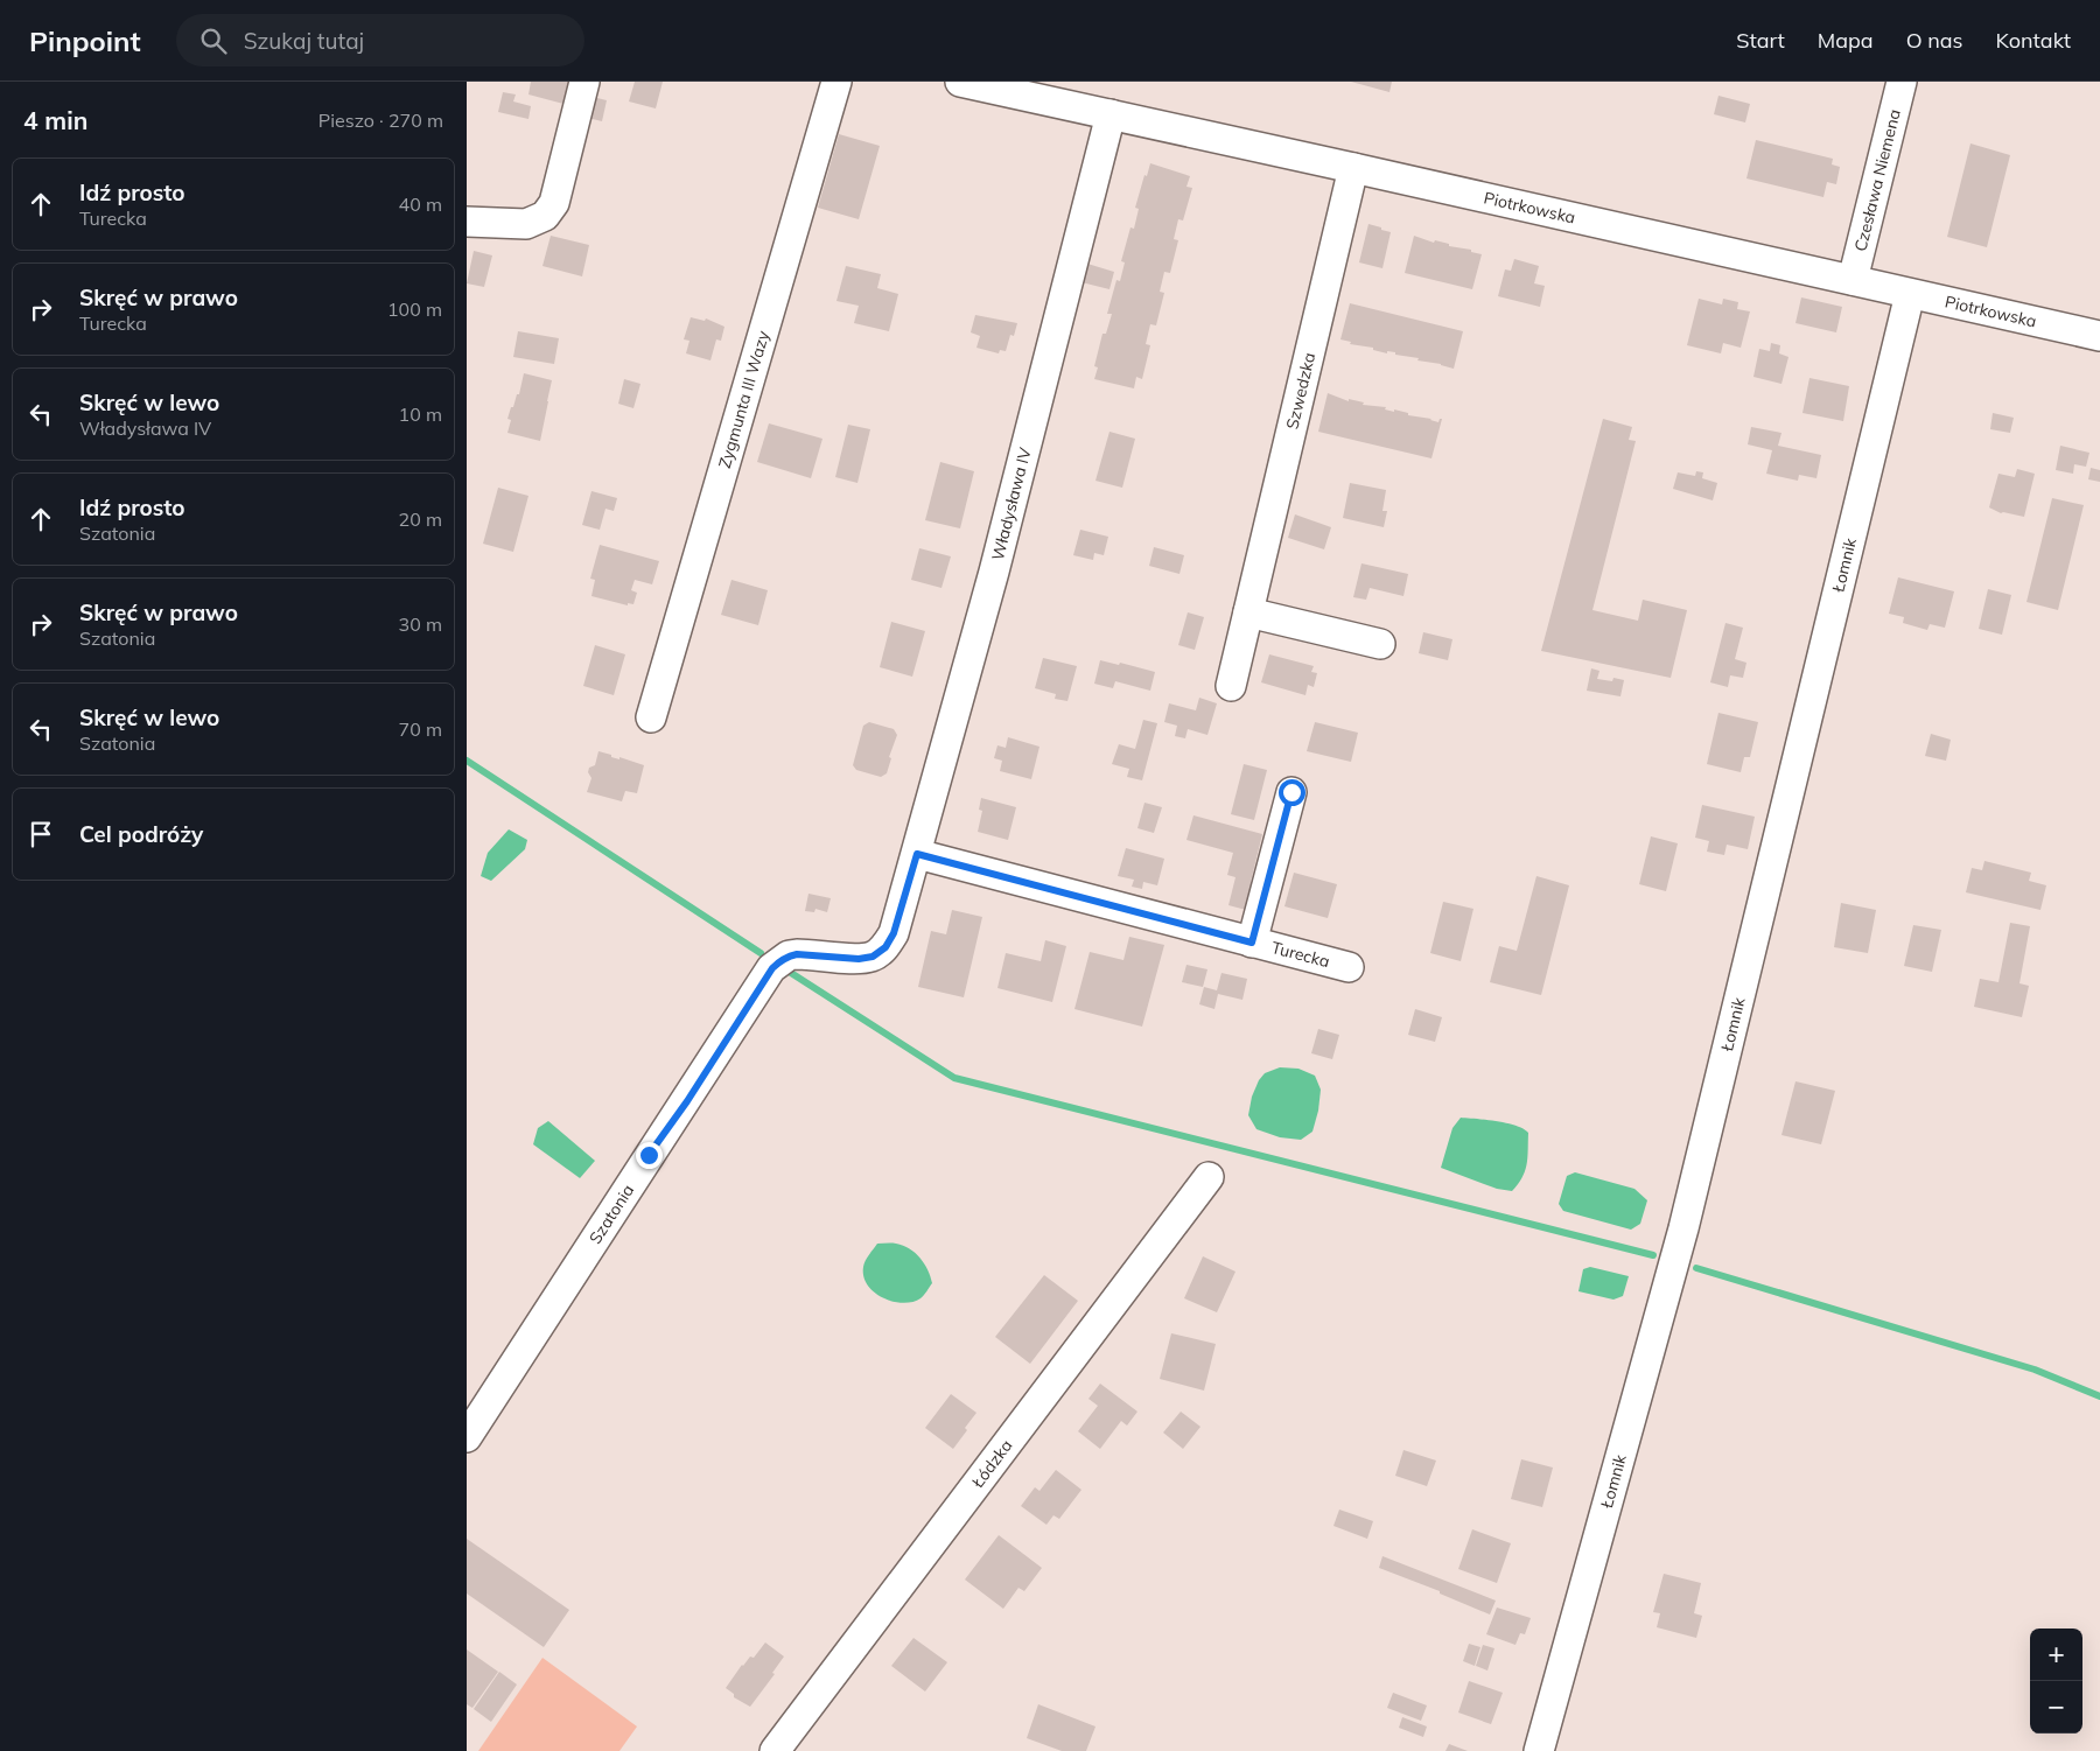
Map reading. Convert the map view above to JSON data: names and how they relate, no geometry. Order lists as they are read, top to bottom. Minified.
{"streets":{"street":["Czesława Niemena","Piotrkowska","Szwedzka","Zygmunta III Wazy","Władysława IV","Łomnik","Turecka","Szatonia","Łódzka"]},"crossings":[["Czesława Niemena","Piotrkowska"],["Piotrkowska","Szwedzka"],["Piotrkowska","Władysława IV"],["Piotrkowska","Łomnik"],["Władysława IV","Turecka"],["Władysława IV","Szatonia"]],"page":{"header":"Pinpoint","search":"Szukaj tutaj","nav":["Start","Mapa","O nas","Kontakt"],"heading":["4 min","Pieszo · 270 m"],"list":[["Idź prosto","Turecka","40 m"],["Skręć w prawo","Turecka","100 m"],["Skręć w lewo","Władysława IV","10 m"],["Idź prosto","Szatonia","20 m"],["Skręć w prawo","Szatonia","30 m"],["Skręć w lewo","Szatonia","70 m"],"Cel podróży"],"map_buttons":["+","−"]}}
